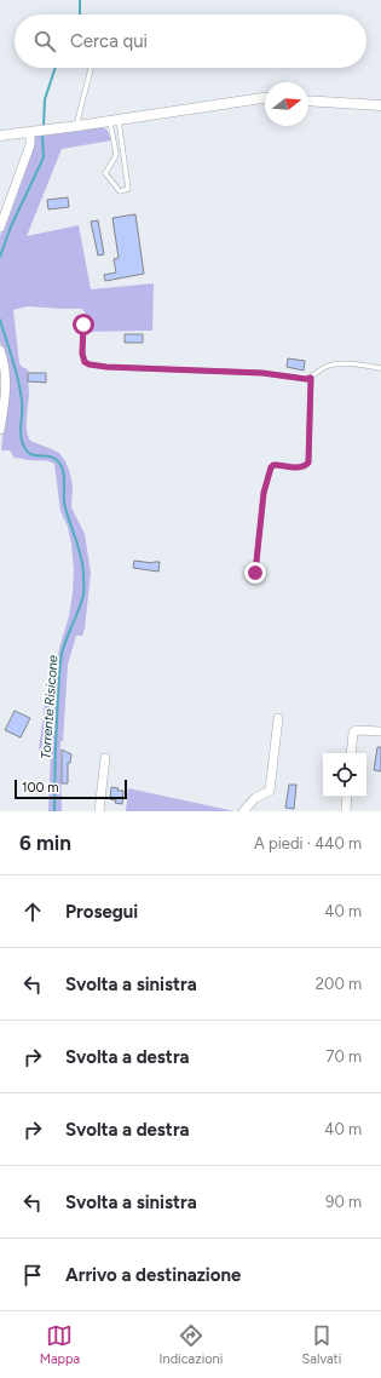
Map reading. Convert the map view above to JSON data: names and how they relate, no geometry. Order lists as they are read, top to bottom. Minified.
{"water":["Torrente Risicone"],"scale_bar":"100 m","north":"right","page":{"search":"Cerca qui","scale":"100 m","heading":["6 min","A piedi · 440 m"],"list":[["Prosegui","40 m"],["Svolta a sinistra","200 m"],["Svolta a destra","70 m"],["Svolta a destra","40 m"],["Svolta a sinistra","90 m"],"Arrivo a destinazione"],"nav":["Mappa","Indicazioni","Salvati"]}}
